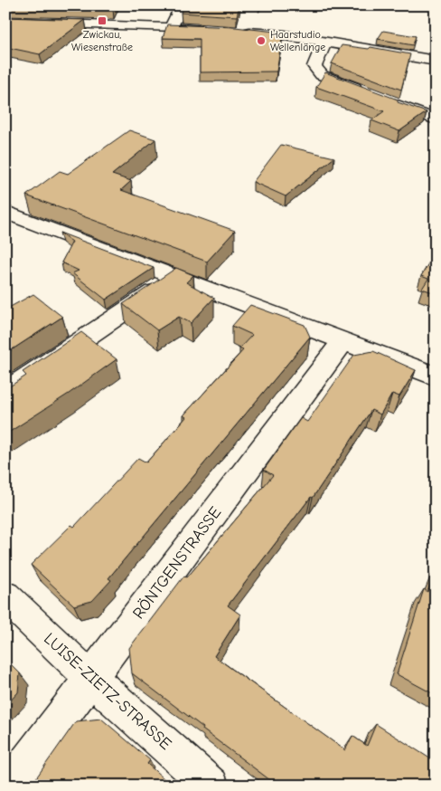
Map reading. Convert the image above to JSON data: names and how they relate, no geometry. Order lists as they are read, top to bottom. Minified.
{"streets":{"street":["RÖNTGENSTRASSE","LUISE-ZIETZ-STRASSE"]},"crossings":[["RÖNTGENSTRASSE","LUISE-ZIETZ-STRASSE"]],"places":{"transit":["Zwickau, Wiesenstraße"],"other":["Haarstudio Wellenlänge"]}}
